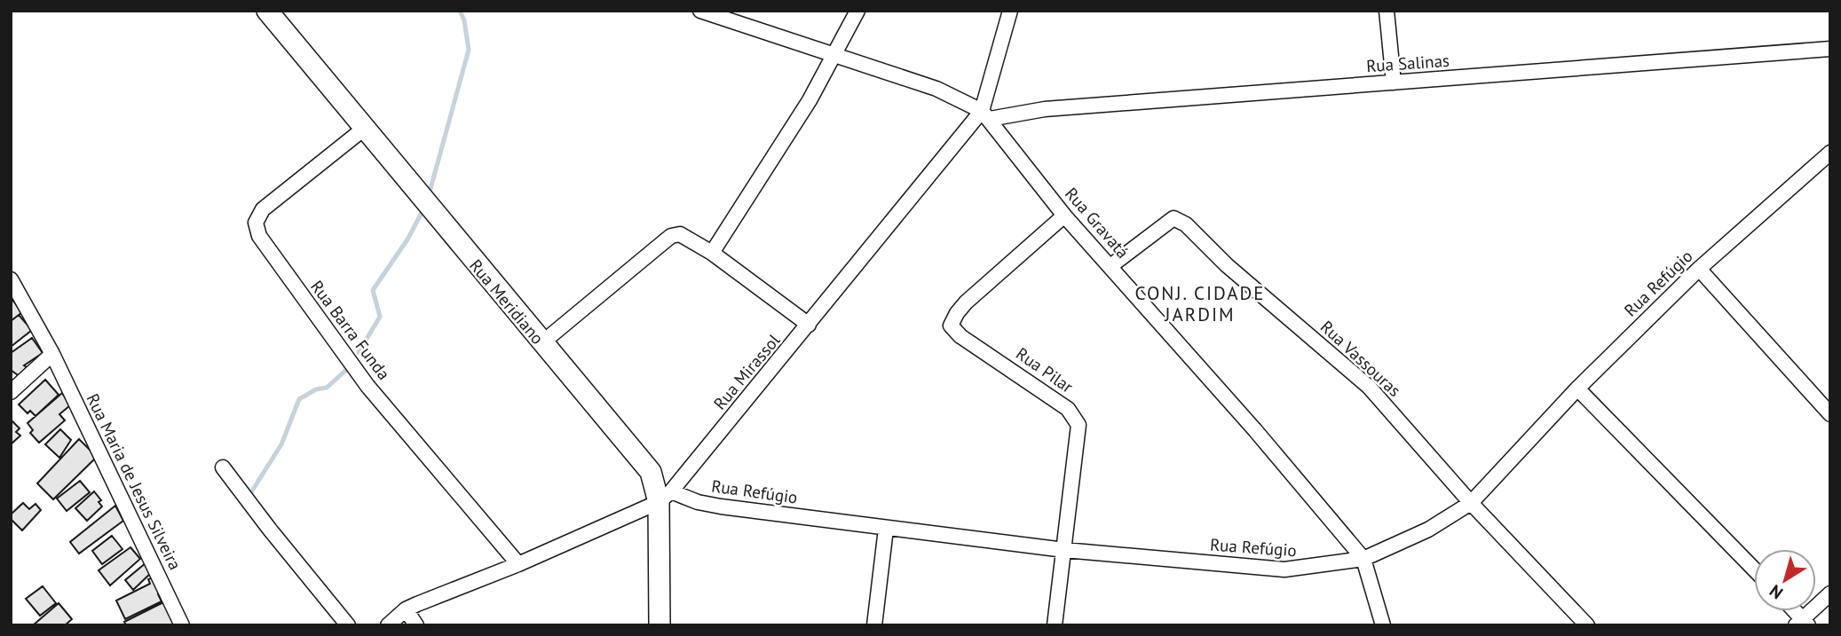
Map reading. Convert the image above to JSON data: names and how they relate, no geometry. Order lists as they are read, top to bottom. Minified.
{"streets":{"street":["Rua Salinas","Rua Gravatá","Rua Refúgio","Rua Meridiano","Rua Barra Funda","Rua Vassouras","Rua Pilar","Rua Mirassol","Rua Maria de Jesus Silveira"]},"crossings":[["Rua Salinas","Rua Gravatá"],["Rua Salinas","Rua Mirassol"],["Rua Gravatá","Rua Refúgio"],["Rua Gravatá","Rua Vassouras"],["Rua Gravatá","Rua Pilar"],["Rua Gravatá","Rua Mirassol"],["Rua Refúgio","Rua Meridiano"],["Rua Refúgio","Rua Vassouras"],["Rua Refúgio","Rua Pilar"],["Rua Refúgio","Rua Mirassol"],["Rua Meridiano","Rua Barra Funda"],["Rua Meridiano","Rua Mirassol"],["Rua Barra Funda","Rua Mirassol"]],"districts":["CONJ. CIDADE JARDIM"],"north":"bottom left"}
